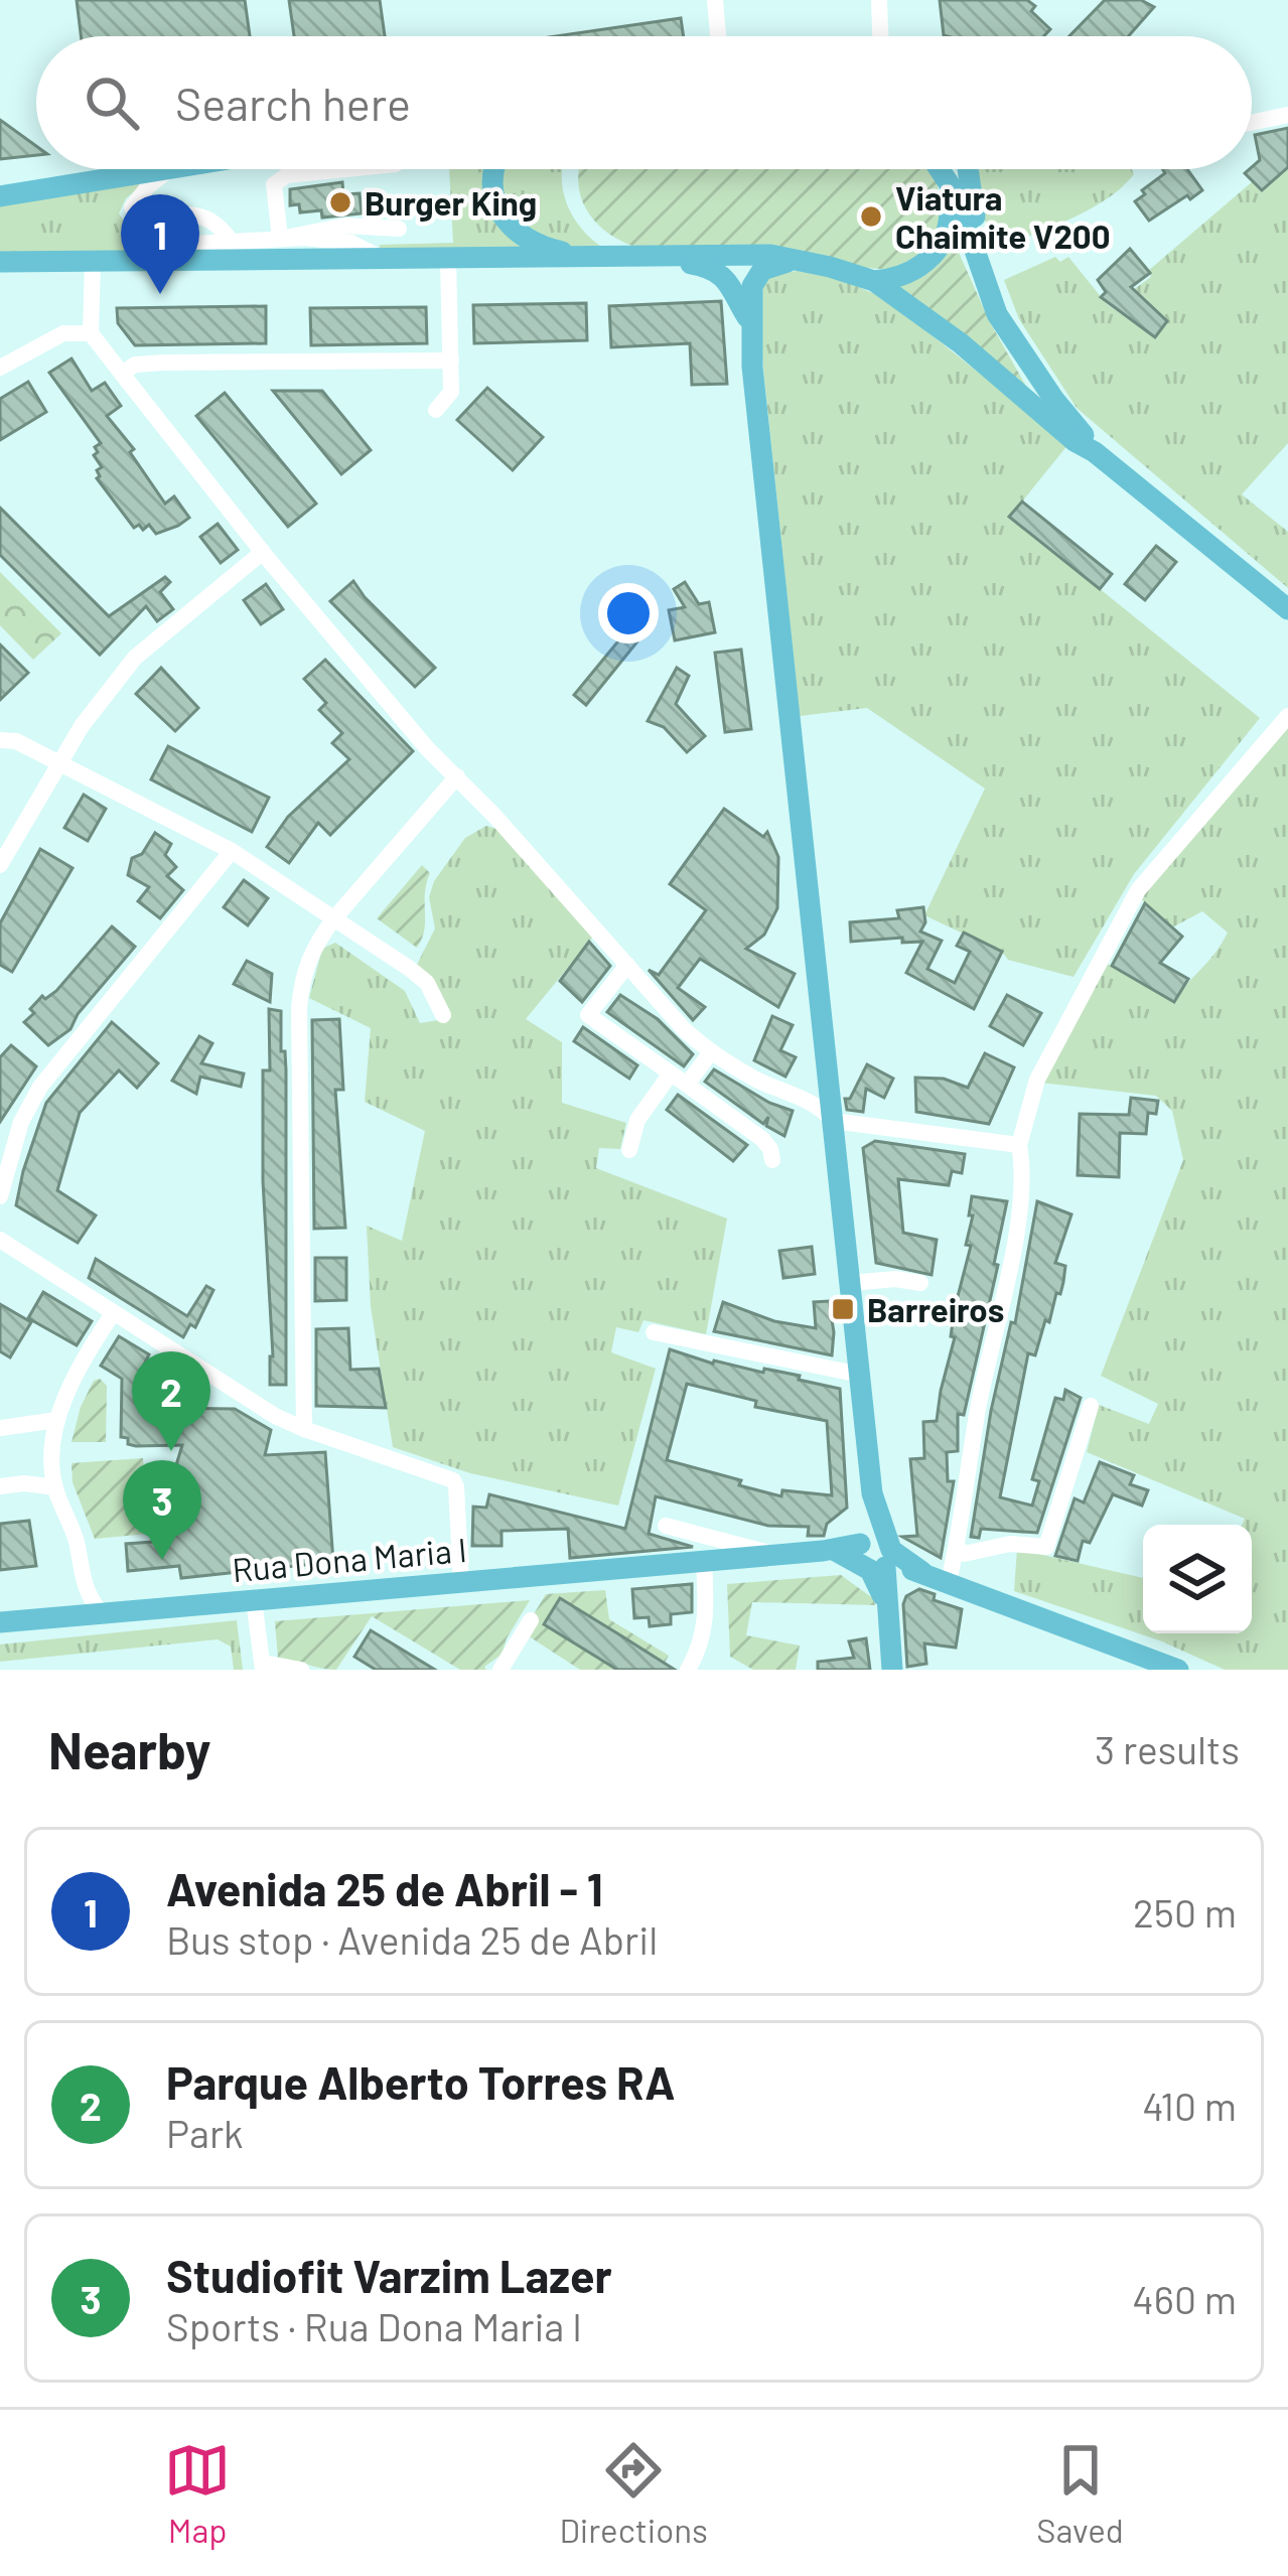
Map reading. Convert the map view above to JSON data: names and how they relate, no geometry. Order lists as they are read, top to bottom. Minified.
{"streets":{"main road":["Rua Dona Maria I"]},"places":{"other":["Burger King","Viatura Chaimite V200"],"transit":["Barreiros"]},"page":{"search":"Search here","pins":["1","2","3"],"heading":["Nearby","3 results"],"list":[{"mark":"1","name":"Avenida 25 de Abril - 1","note":"Bus stop · Avenida 25 de Abril","value":"250 m"},{"mark":"2","name":"Parque Alberto Torres RA","note":"Park","value":"410 m"},{"mark":"3","name":"Studiofit Varzim Lazer","note":"Sports · Rua Dona Maria I","value":"460 m"}],"nav":["Map","Directions","Saved"]}}
